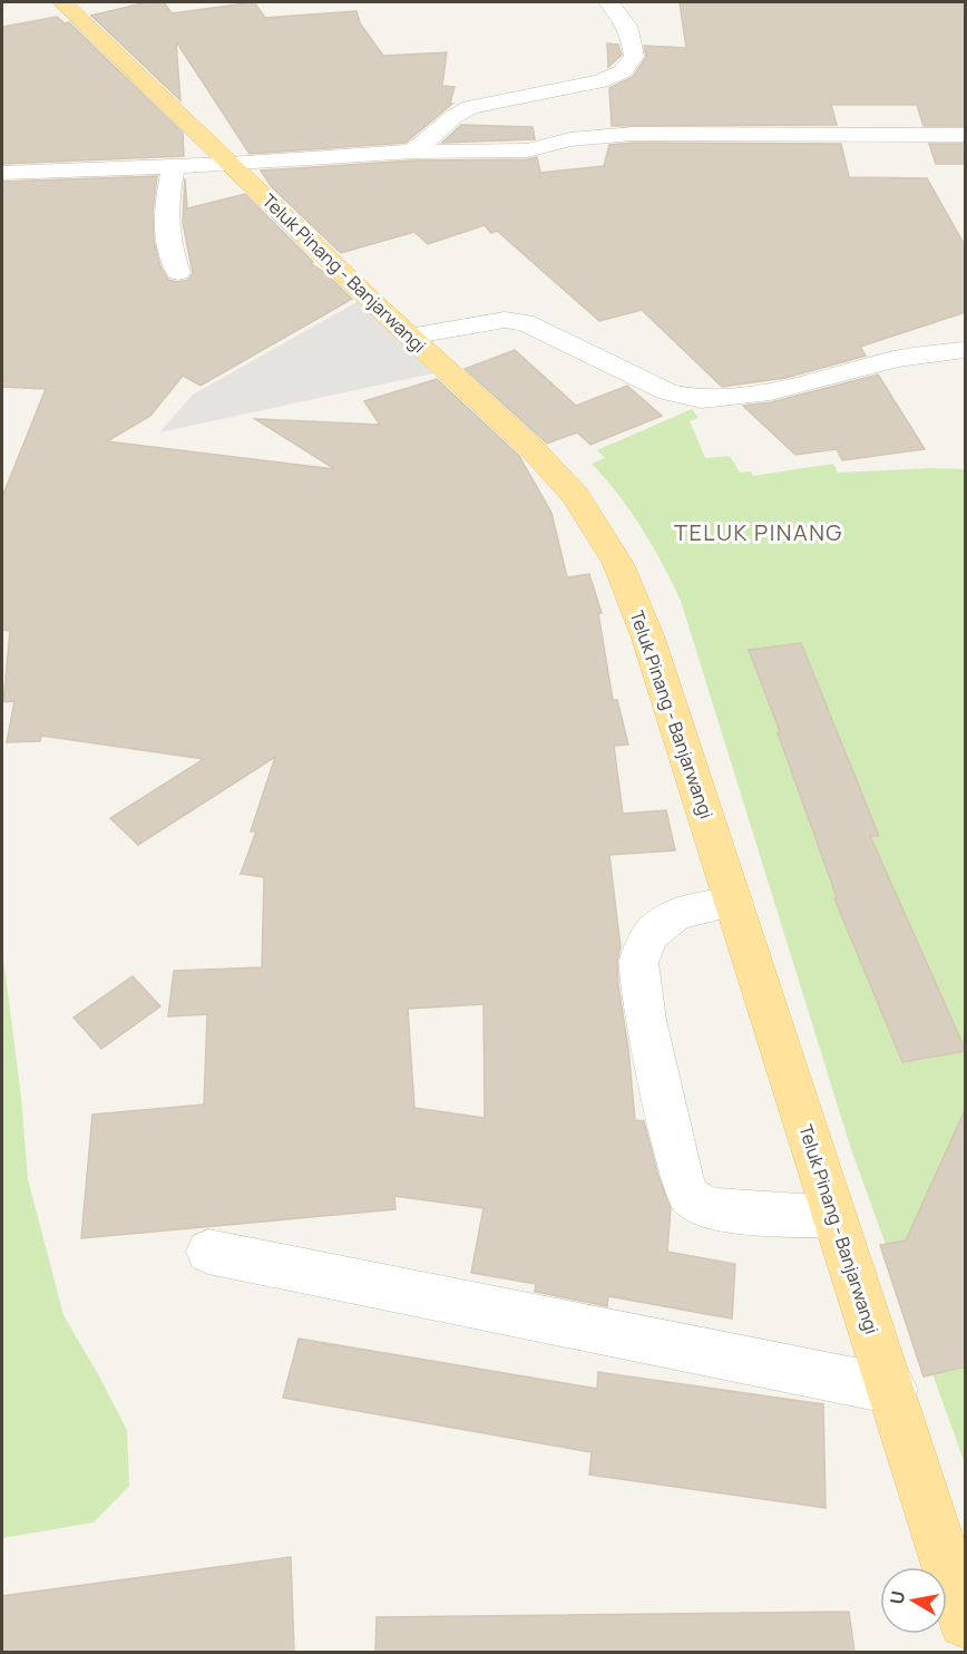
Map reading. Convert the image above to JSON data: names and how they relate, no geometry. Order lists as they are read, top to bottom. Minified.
{"streets":{"main road":["Teluk Pinang - Banjarwangi"]},"districts":["TELUK PINANG"],"north":"left"}
